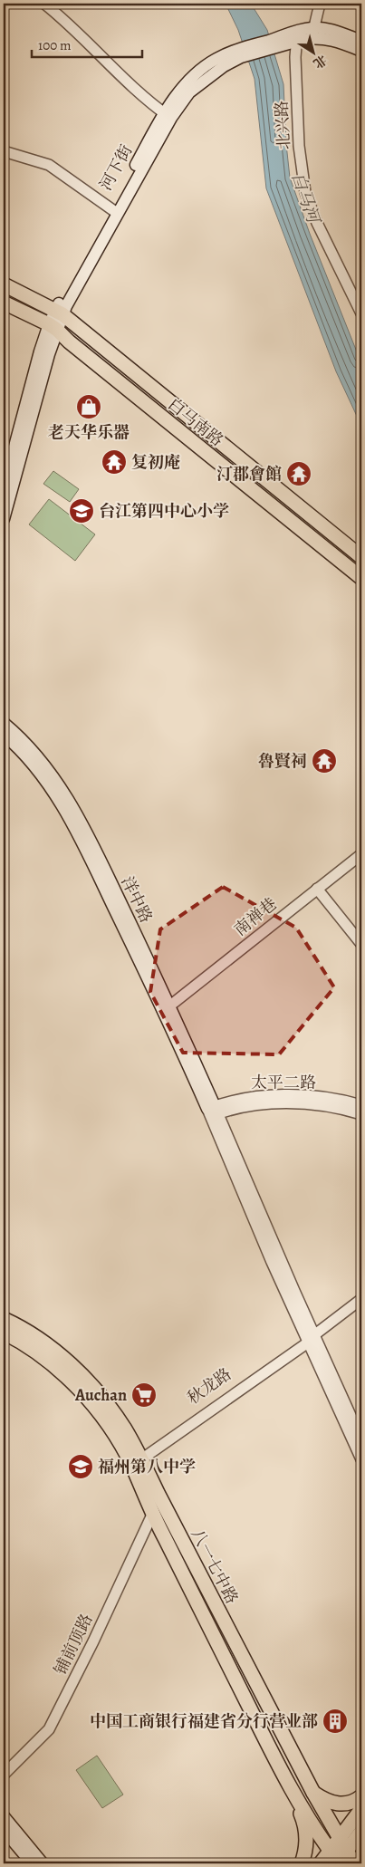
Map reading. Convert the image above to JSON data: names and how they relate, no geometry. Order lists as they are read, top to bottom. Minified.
{"streets":{"main road":["河下街","白马南路","洋中路","八一七中路"],"street":["北兴路","南禅巷","太平二路","秋龙路","铺前顶路"]},"crossings":[["北兴路","河下街"],["河下街","白马南路"],["洋中路","南禅巷"],["洋中路","太平二路"],["秋龙路","八一七中路"],["八一七中路","铺前顶路"]],"water":["白马河"],"places":{"shop":["老天华乐器"],"temple":["复初庵","汀郡會館","魯賢祠"],"school or university":["台江第四中心小学","福州第八中学"],"supermarket":["Auchan"],"building":["中国工商银行福建省分行营业部"]},"scale_bar":"100 m","north":"bottom right"}
